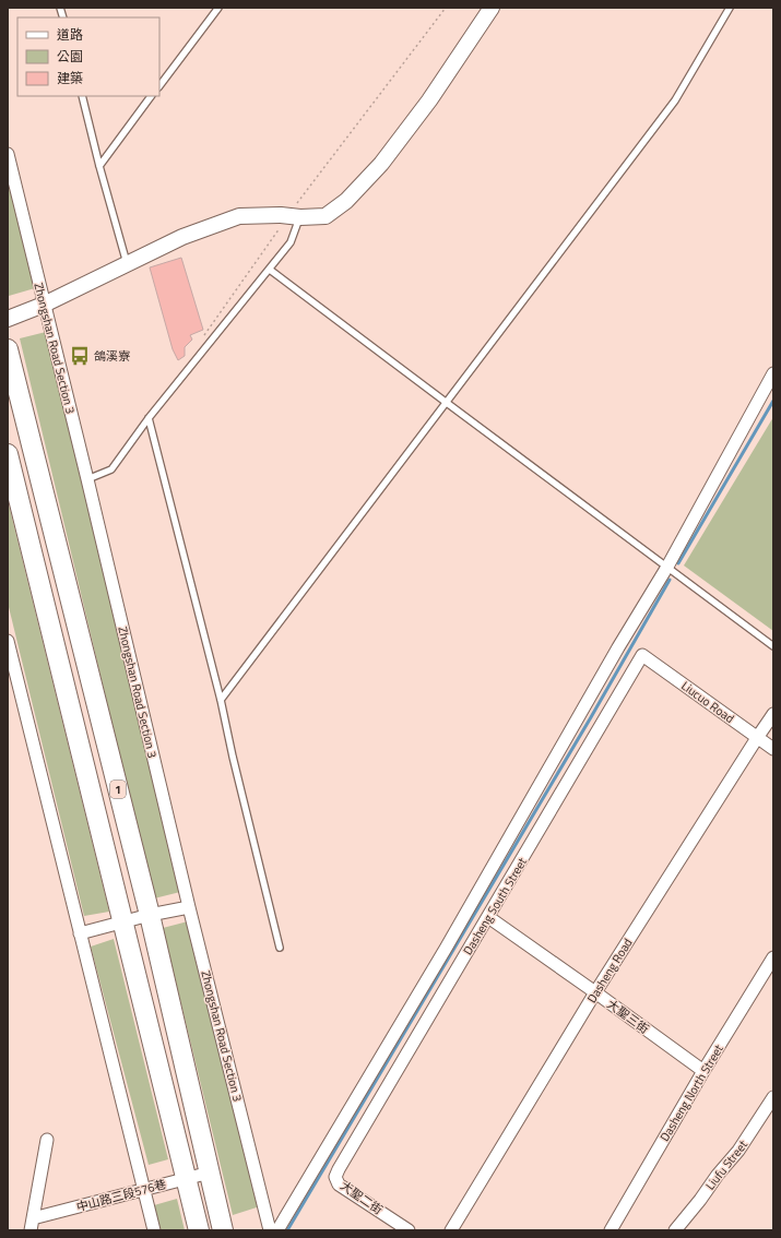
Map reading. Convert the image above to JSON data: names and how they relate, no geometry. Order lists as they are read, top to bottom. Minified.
{"streets":{"main road":["1"],"street":["Zhongshan Road Section 3","Liucuo Road","Dasheng South Street","Dasheng Road","大聖三街","Dasheng North Street","Liufu Street","中山路三段576巷","大聖二街"]},"crossings":[["Liucuo Road","Dasheng South Street"],["Liucuo Road","Dasheng Road"],["1","中山路三段576巷"],["Dasheng South Street","大聖三街"],["Dasheng South Street","大聖二街"],["Dasheng Road","大聖三街"],["大聖三街","Dasheng North Street"]],"places":{"bus stop":["鴿溪寮"]},"legend":["道路","公園","建築"]}
